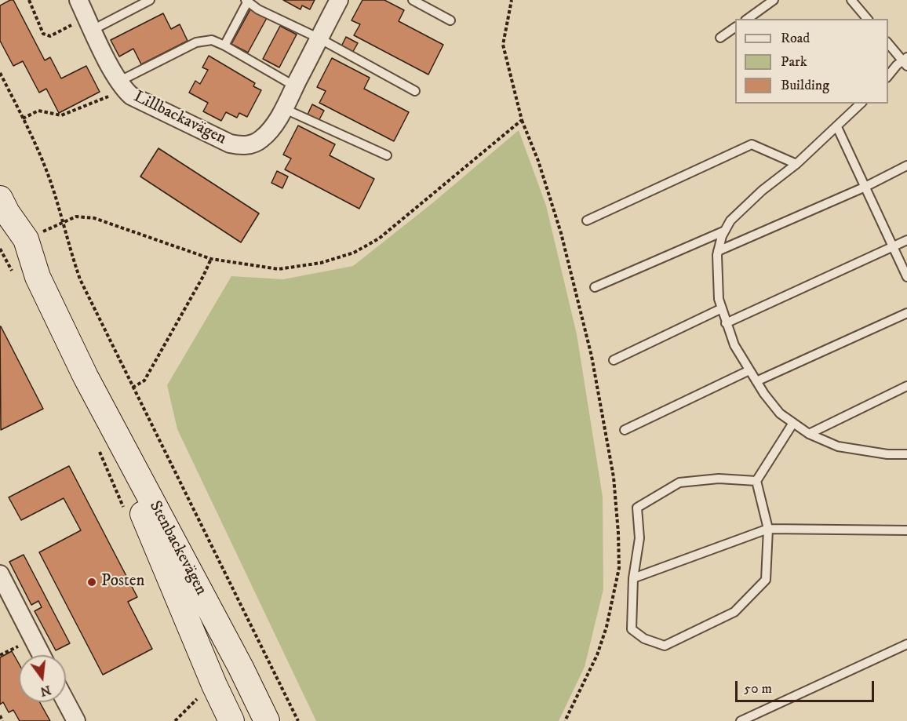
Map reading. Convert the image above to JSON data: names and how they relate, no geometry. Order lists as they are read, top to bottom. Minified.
{"streets":{"street":["Lillbackavägen","Stenbackevägen"]},"places":["Posten"],"legend":["Road","Park","Building"],"scale_bar":"50 m","north":"bottom"}
